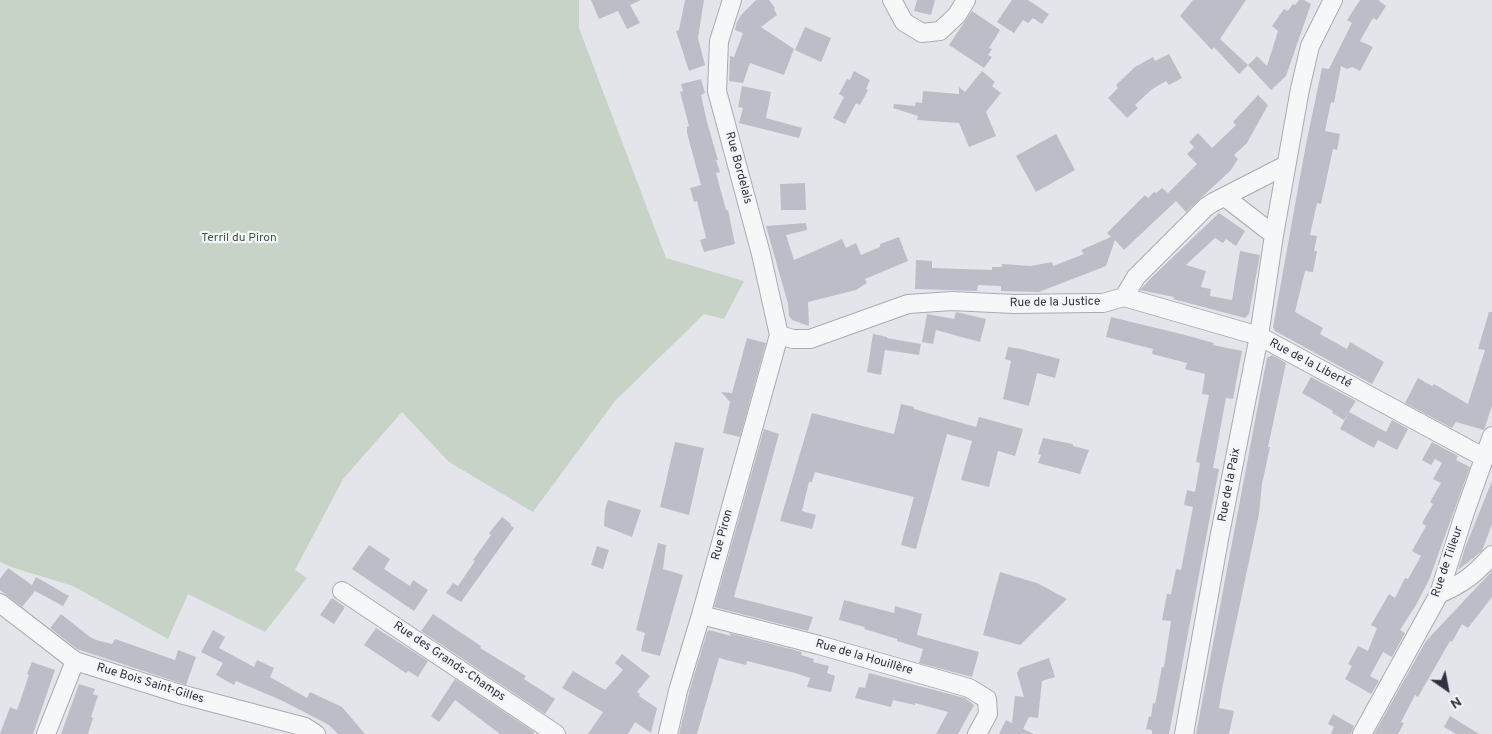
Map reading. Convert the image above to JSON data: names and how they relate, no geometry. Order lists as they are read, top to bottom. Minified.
{"streets":{"street":["Rue Bordelais","Rue de la Justice","Rue de la Liberté","Rue de la Paix","Rue Piron","Rue de Tilleur","Rue de la Houillère","Rue des Grands-Champs","Rue Bois Saint-Gilles"]},"crossings":[["Rue Bordelais","Rue de la Justice"],["Rue Bordelais","Rue Piron"],["Rue de la Justice","Rue de la Liberté"],["Rue de la Justice","Rue Piron"],["Rue de la Liberté","Rue de la Paix"],["Rue de la Liberté","Rue de Tilleur"],["Rue Piron","Rue de la Houillère"]],"parks":["Terril du Piron"],"north":"bottom right"}
